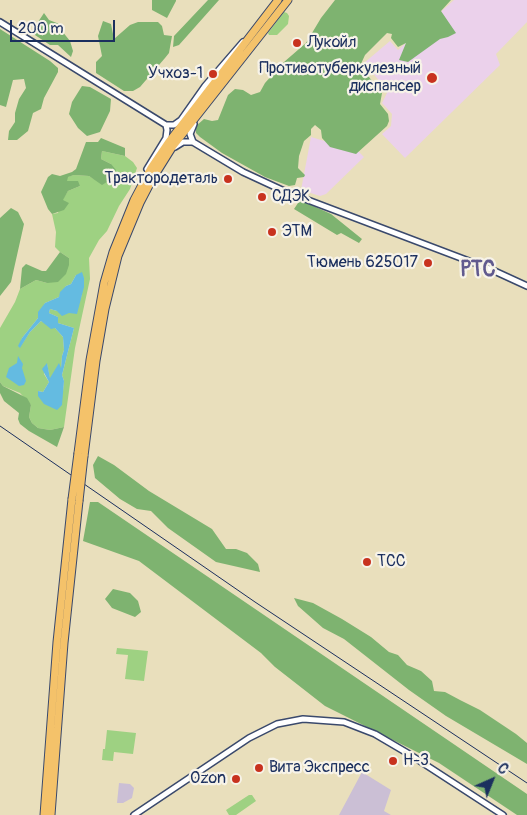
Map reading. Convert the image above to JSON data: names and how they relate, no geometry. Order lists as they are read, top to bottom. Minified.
{"districts":["РТС"],"places":["Лукойл","Учхоз-1","Противотуберкулезный диспансер","Трактородеталь","СДЭК","ЭТМ","Тюмень 625017","ТСС","Н-3","Вита Экспресс","Ozon"],"scale_bar":"200 m","north":"top right"}
